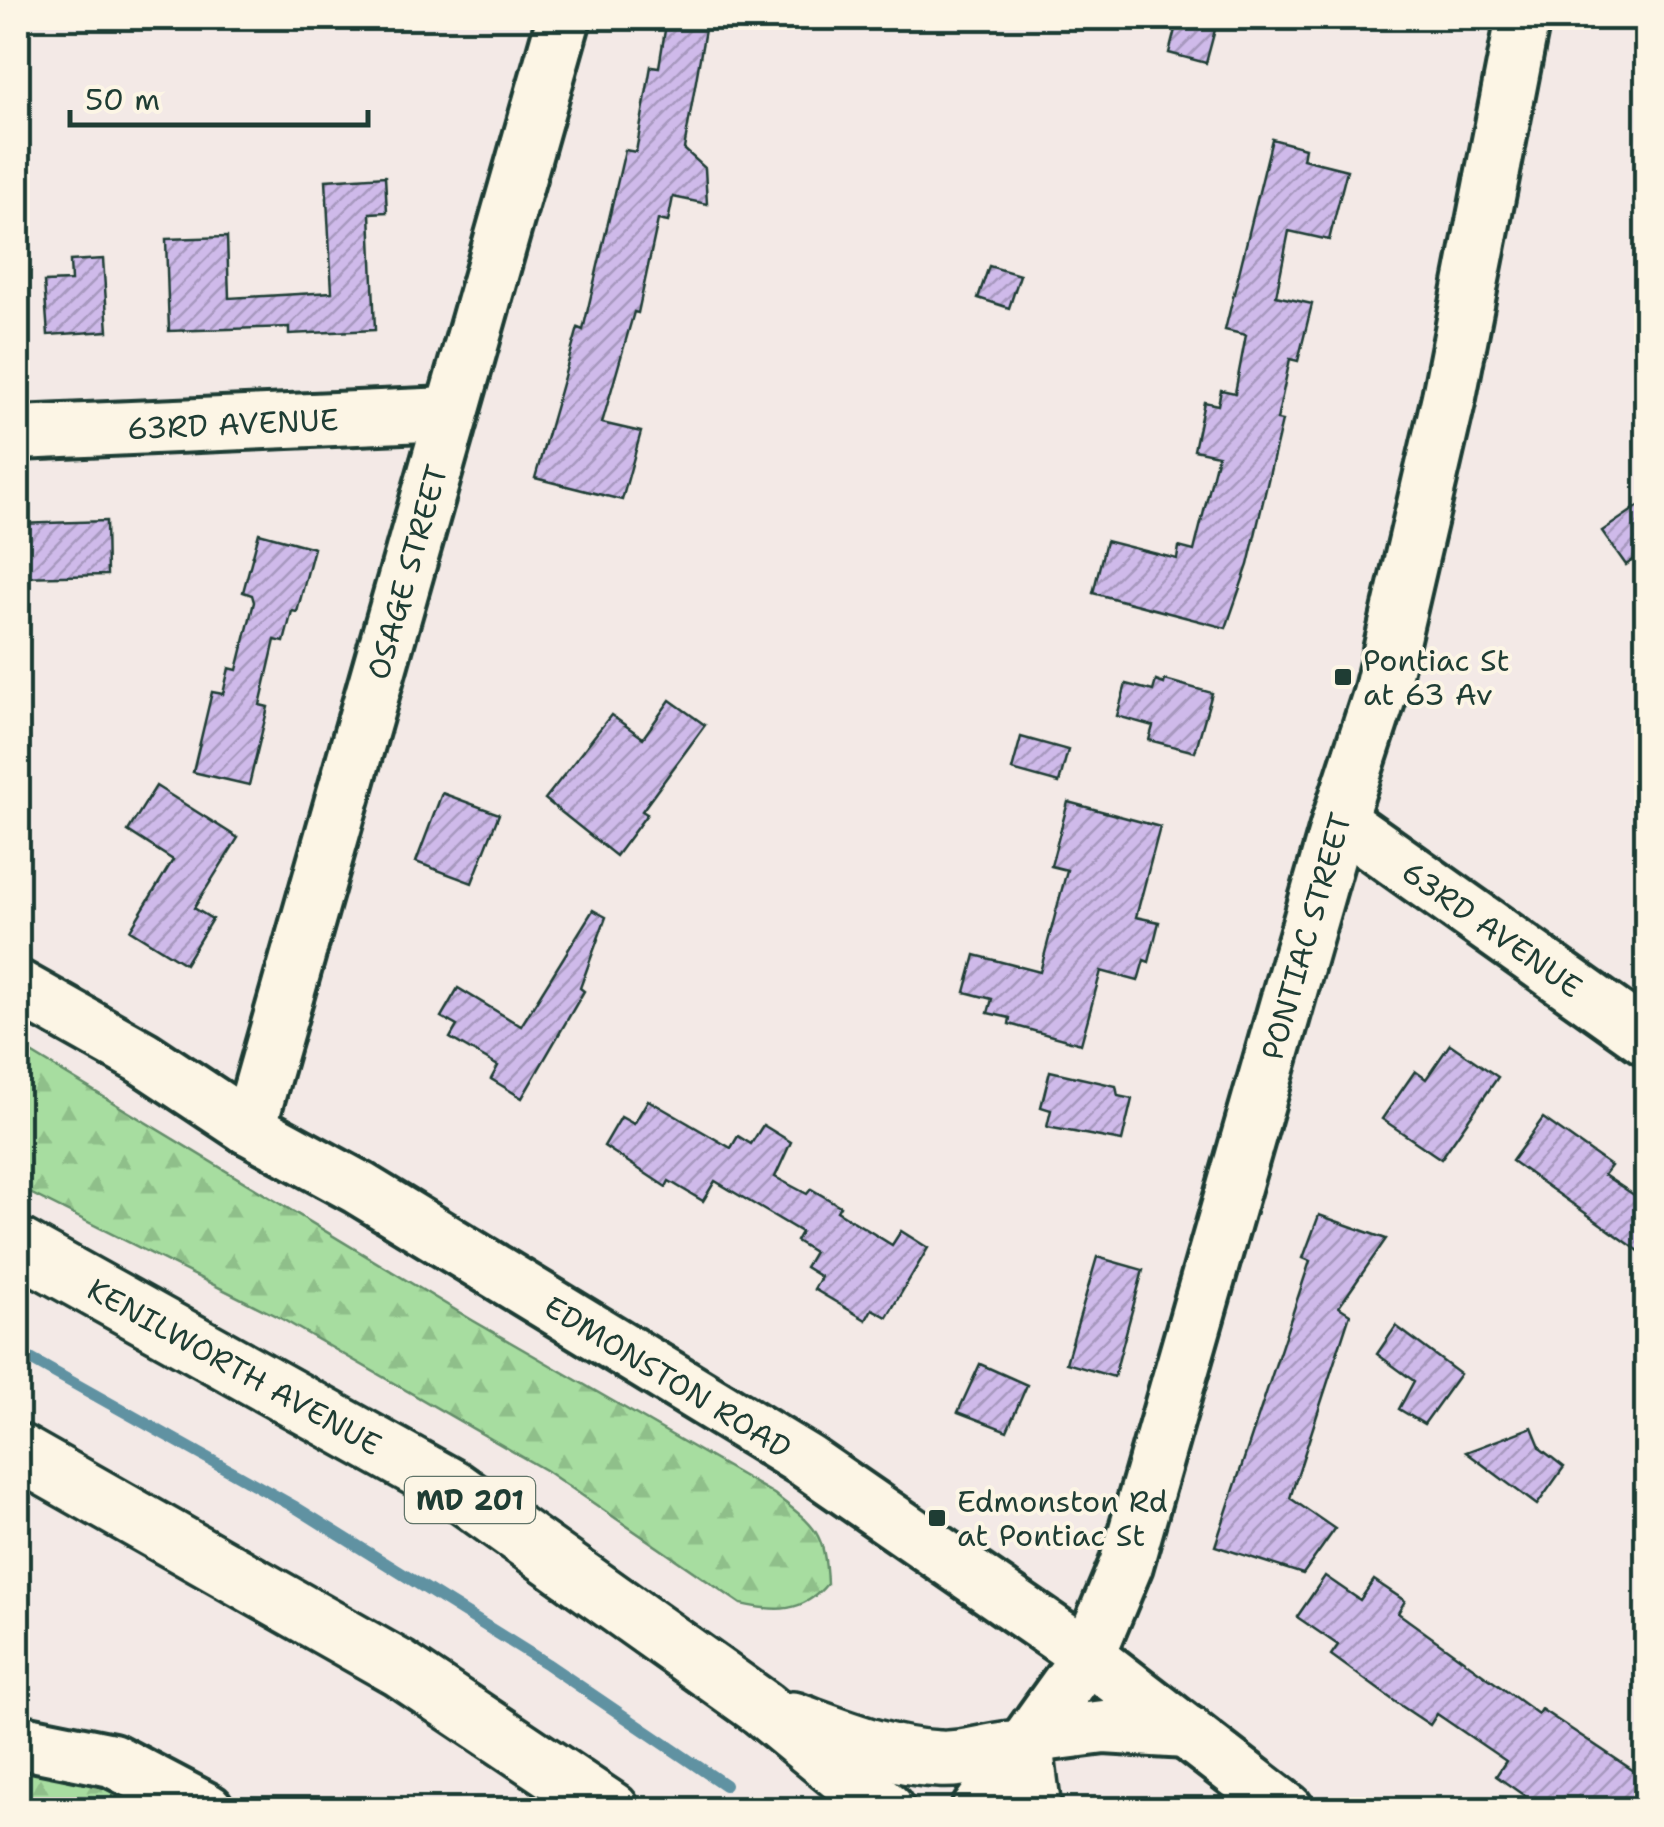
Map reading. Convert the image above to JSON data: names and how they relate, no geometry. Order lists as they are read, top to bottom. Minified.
{"streets":{"main road":["KENILWORTH AVENUE","MD 201"],"street":["63RD AVENUE","OSAGE STREET","PONTIAC STREET","EDMONSTON ROAD"]},"crossings":[["63RD AVENUE","OSAGE STREET"],["63RD AVENUE","PONTIAC STREET"],["OSAGE STREET","EDMONSTON ROAD"],["PONTIAC STREET","EDMONSTON ROAD"]],"places":{"transit":["Pontiac St at 63 Av","Edmonston Rd at Pontiac St"]},"scale_bar":"50 m"}
